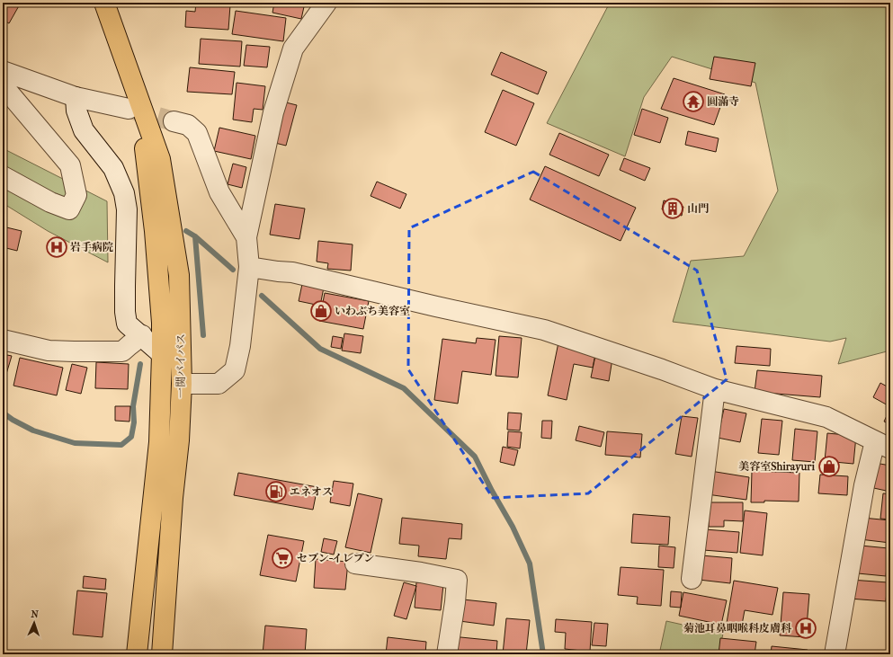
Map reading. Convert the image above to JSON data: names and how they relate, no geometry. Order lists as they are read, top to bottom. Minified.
{"streets":{"highway":["一関バイパス"]},"places":{"temple":["圓滿寺"],"building":["山門"],"hospital":["岩手病院","菊池耳鼻咽喉科皮膚科"],"shop":["いわぶち美容室","美容室Shirayuri"],"fuel station":["エネオス"],"supermarket":["セブン-イレブン"]},"north":"top"}
